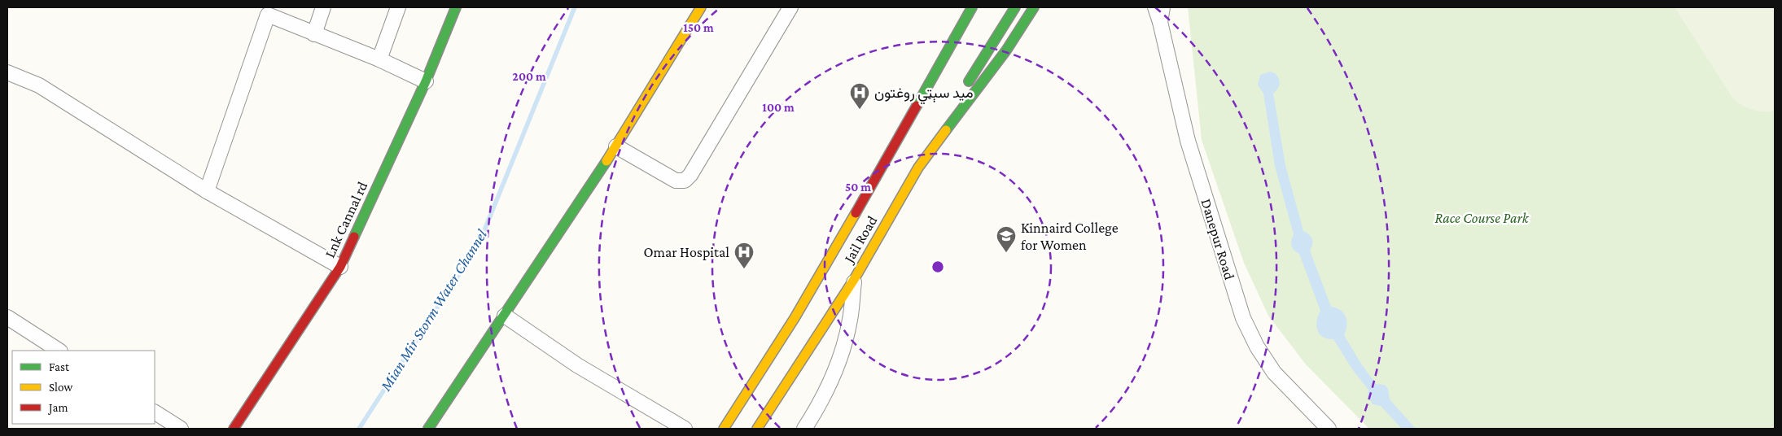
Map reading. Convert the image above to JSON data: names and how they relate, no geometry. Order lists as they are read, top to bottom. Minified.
{"streets":{"main road":["Lnk Cannal rd","Jail Road"],"street":["Danepur Road"]},"water":["Mian Mir Storm Water Channel"],"parks":["Race Course Park"],"places":{"hospital":["مید سېټي روغتون","Omar Hospital"],"school or university":["Kinnaird College for Women"]},"legend":["Fast","Slow","Jam"],"rings":["150 m","200 m","100 m","50 m"]}
